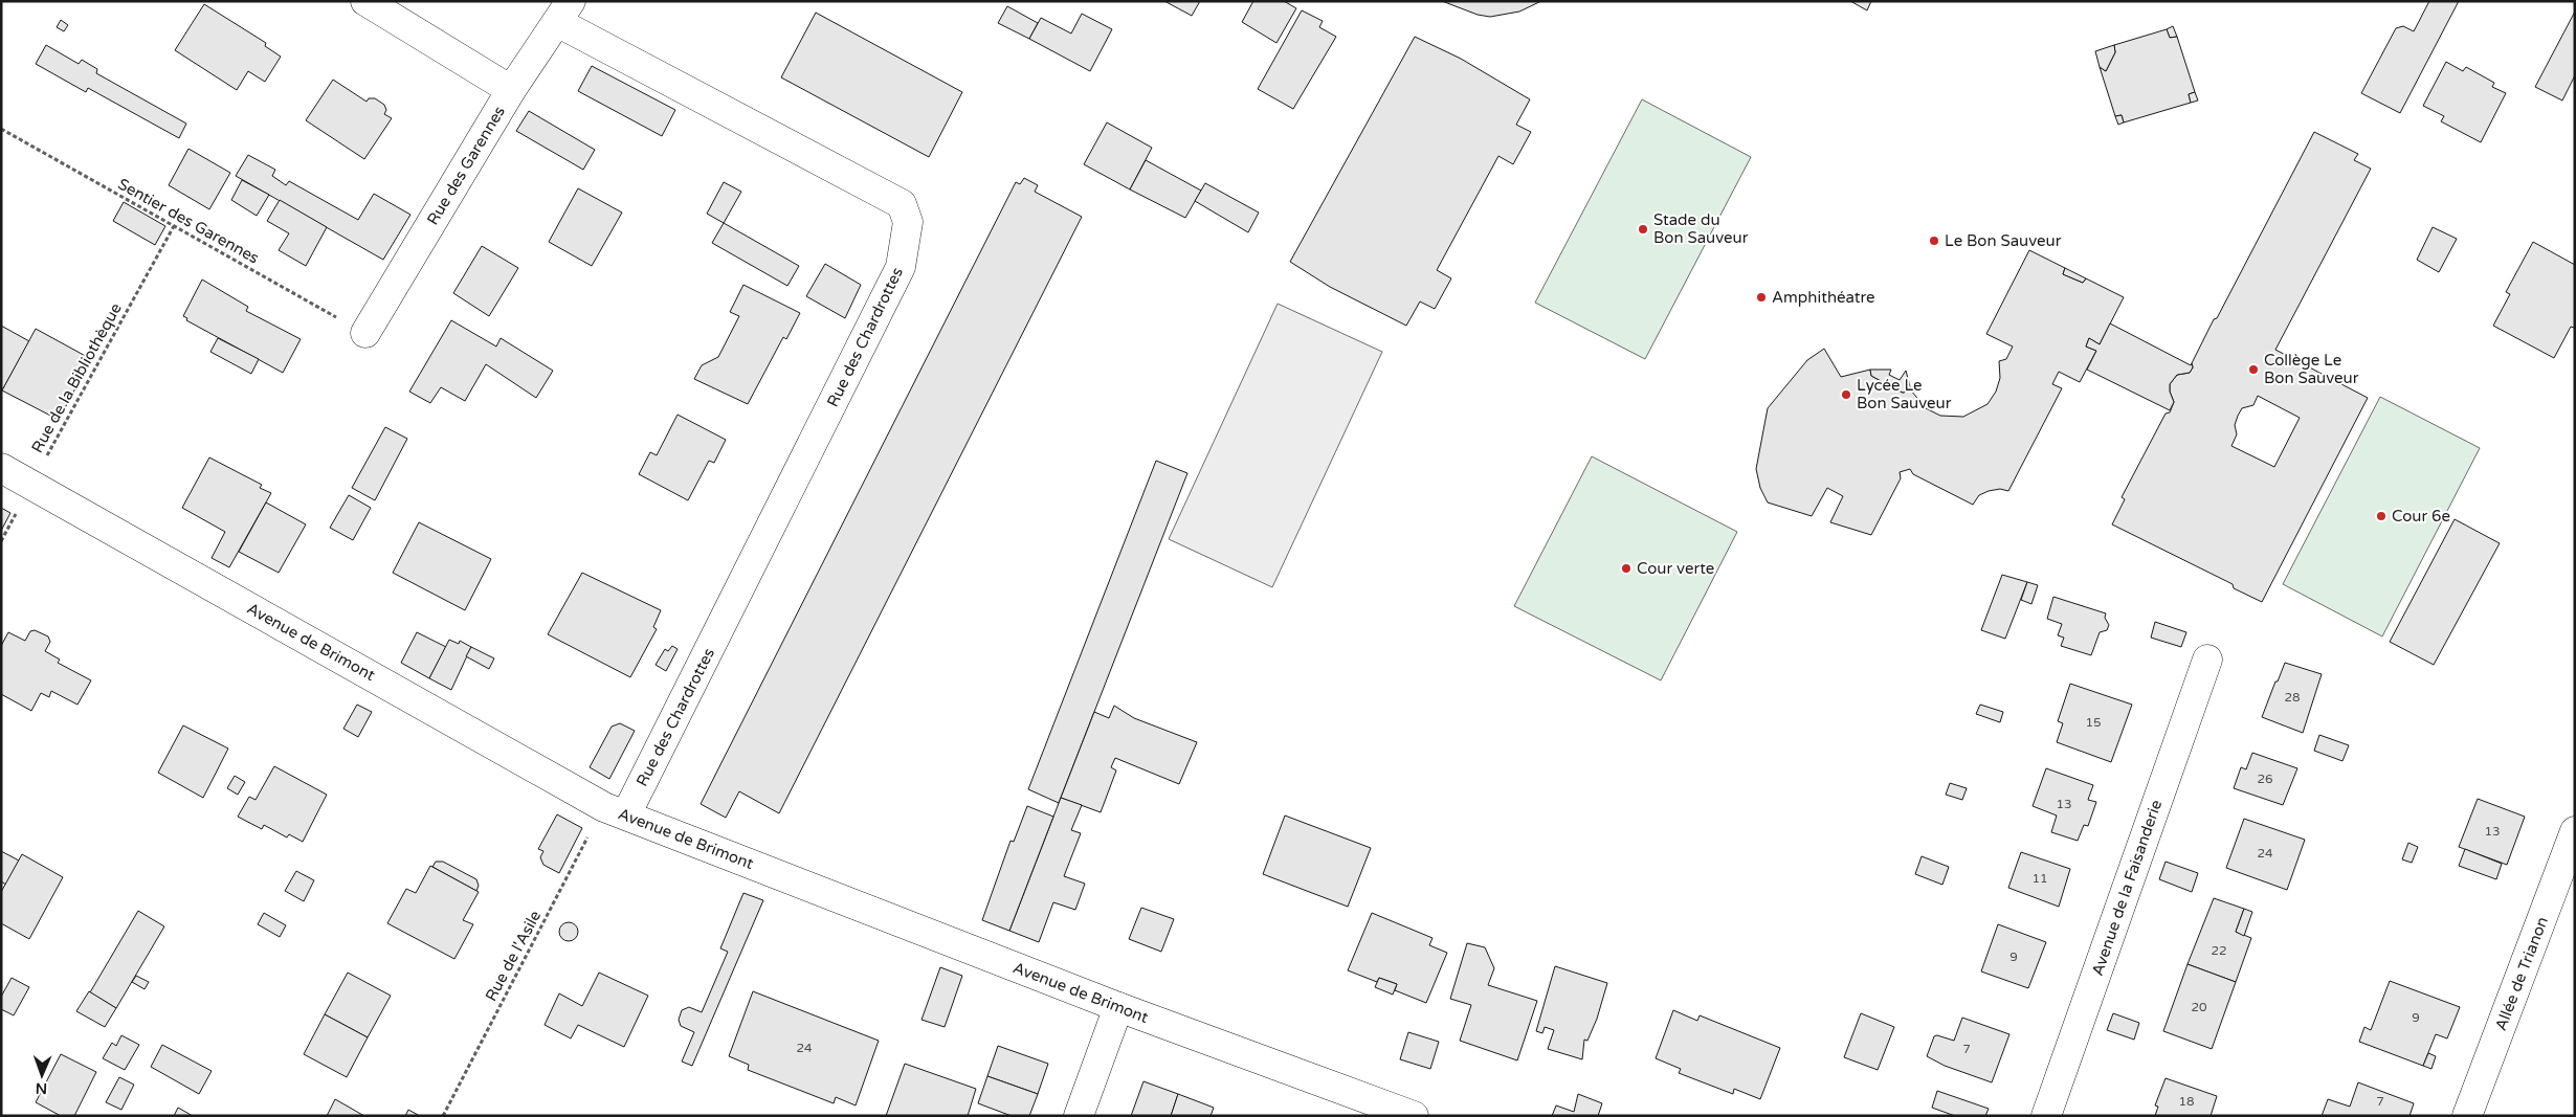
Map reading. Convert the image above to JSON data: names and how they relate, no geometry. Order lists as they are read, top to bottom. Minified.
{"streets":{"street":["Rue des Garennes","Rue des Chardrottes","Avenue de Brimont","Avenue de la Faisanderie","Allée de Trianon"],"path":["Sentier des Garennes","Rue de la Bibliothèque","Rue de l'Asile"]},"crossings":[["Rue des Garennes","Sentier des Garennes"],["Rue des Garennes","Rue des Chardrottes"],["Sentier des Garennes","Rue de la Bibliothèque"],["Rue des Chardrottes","Avenue de Brimont"],["Rue des Chardrottes","Rue de l'Asile"],["Rue de la Bibliothèque","Avenue de Brimont"],["Avenue de Brimont","Rue de l'Asile"]],"places":["Stade du Bon Sauveur","Le Bon Sauveur","Amphithéatre","Collège Le Bon Sauveur","Lycée Le Bon Sauveur","Cour 6e","Cour verte"],"house_numbers":["28","15","26","13","13","24","11","22","9","20","9","24","7","18","7"],"north":"bottom"}
